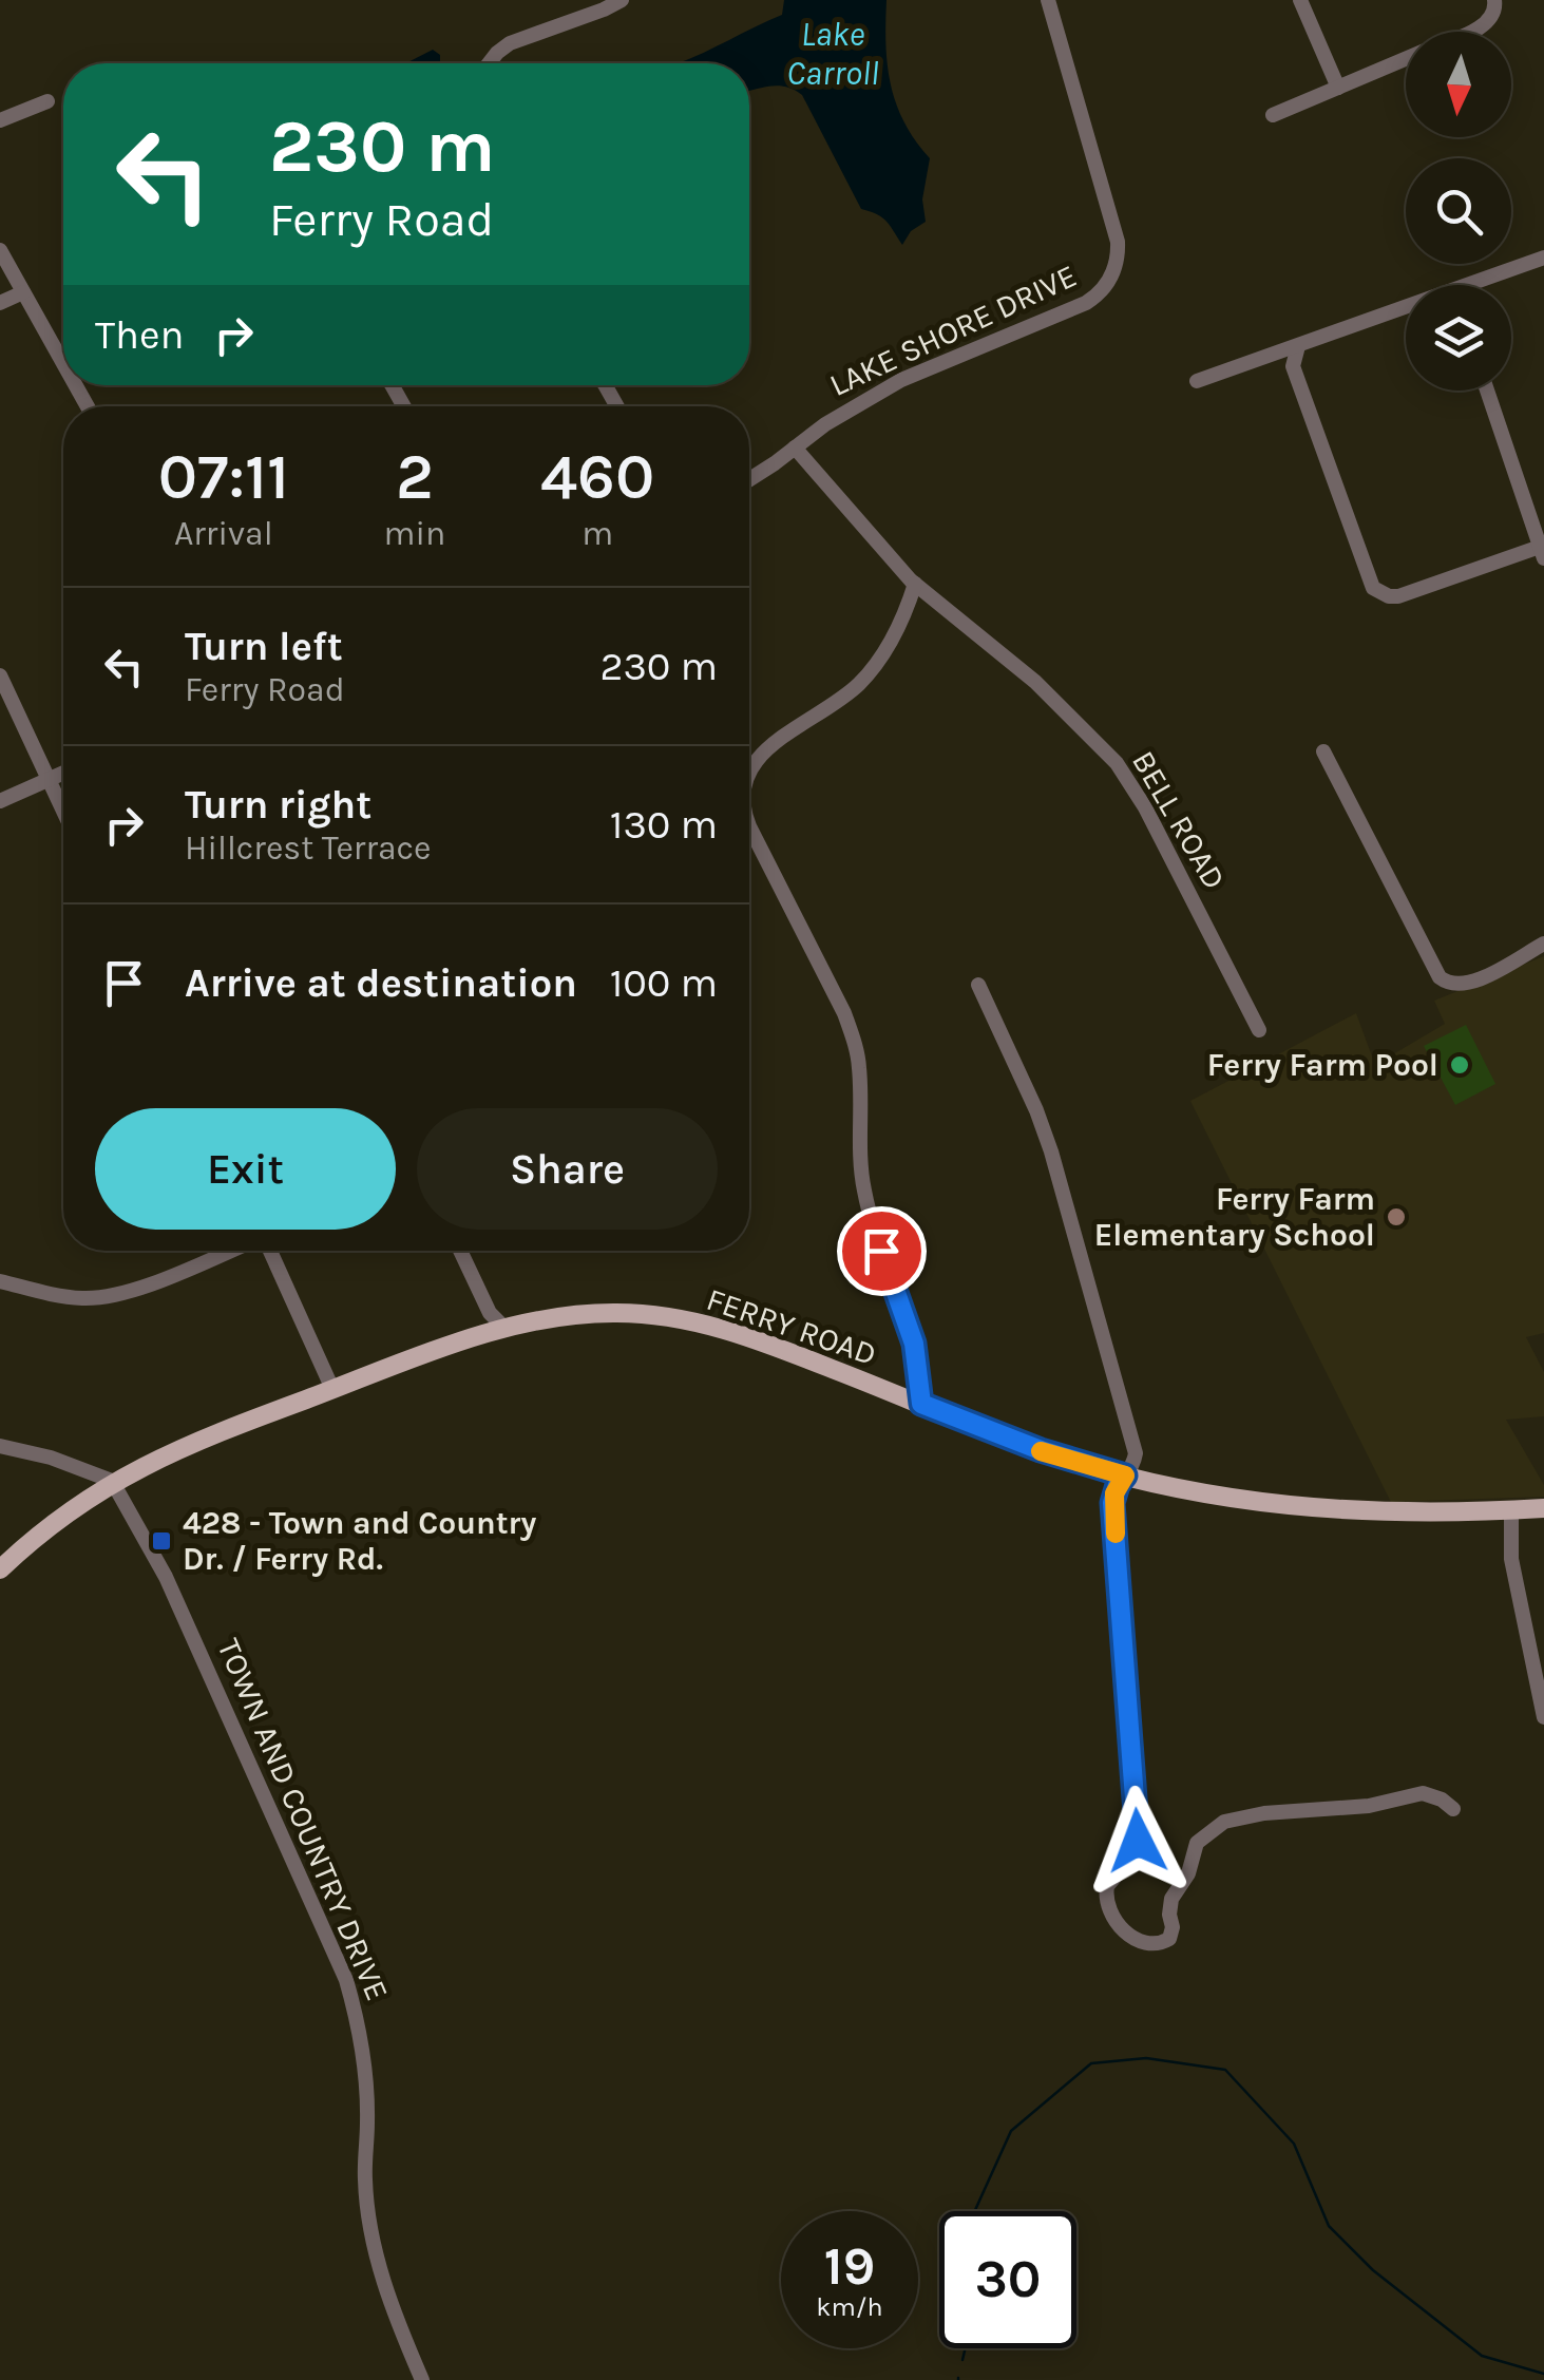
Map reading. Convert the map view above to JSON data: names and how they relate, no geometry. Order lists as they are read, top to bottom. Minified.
{"streets":{"main road":["FERRY ROAD"],"street":["LAKE SHORE DRIVE","BELL ROAD","TOWN AND COUNTRY DRIVE"]},"crossings":[["LAKE SHORE DRIVE","BELL ROAD"],["FERRY ROAD","TOWN AND COUNTRY DRIVE"]],"water":["Lake Carroll"],"places":{"other":["Ferry Farm Pool","Ferry Farm Elementary School"],"transit":["428 - Town and Country Dr. / Ferry Rd."]},"north":"bottom","page":{"turn":["230 m","Ferry Road"],"then":"Then","eta":["07:11","Arrival","2","min","460","m"],"list":[{"name":"Turn left","note":"Ferry Road","value":"230 m"},{"name":"Turn right","note":"Hillcrest Terrace","value":"130 m"},{"name":"Arrive at destination","value":"100 m"}],"buttons":["Exit","Share"],"speed":"19 km/h","limit":"30"}}
